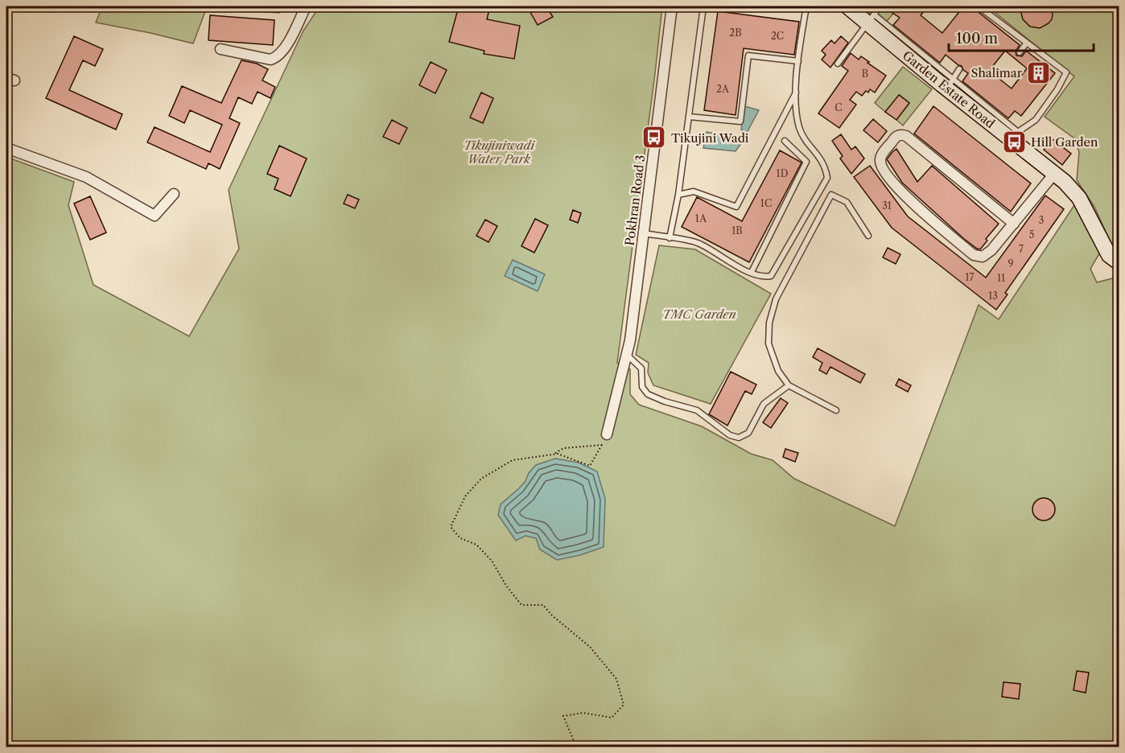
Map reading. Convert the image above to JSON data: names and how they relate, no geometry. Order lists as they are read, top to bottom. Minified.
{"streets":{"street":["Garden Estate Road","Pokhran Road 3"]},"parks":["Tikujiniwadi Water Park","TMC Garden"],"places":{"building":["Shalimar"],"bus stop":["Tikujini Wadi","Hill Garden"]},"house_numbers":["2B","2C","B","2A","C","1D","1C","31","1A","3","1B","5","7","9","17","11","13"],"scale_bar":"100 m"}
